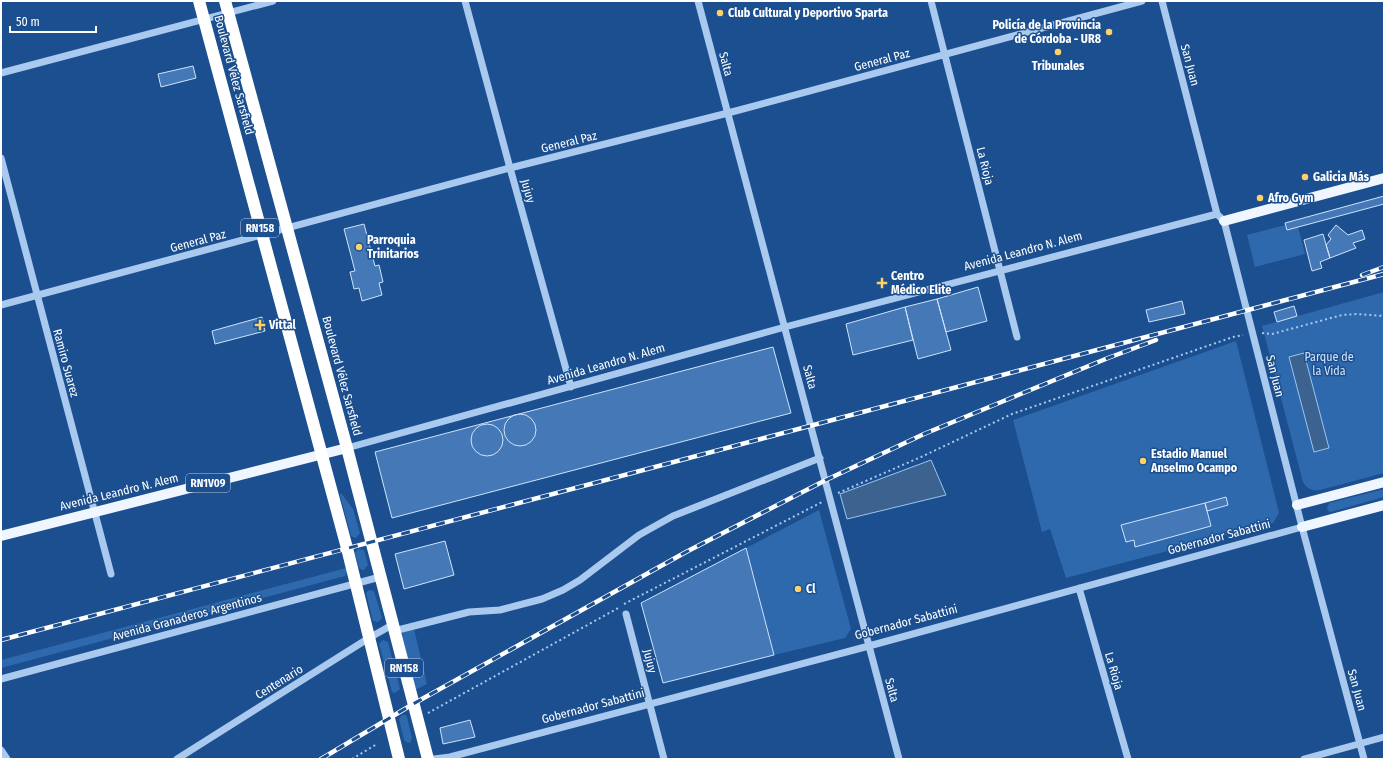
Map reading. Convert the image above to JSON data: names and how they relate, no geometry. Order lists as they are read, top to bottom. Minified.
{"streets":{"highway":["Boulevard Vélez Sarsfield","RN158"],"main road":["Avenida Leandro N. Alem","RN1V09","Gobernador Sabattini"],"street":["General Paz","Salta","San Juan","La Rioja","Jujuy","Ramiro Suarez","Avenida Granaderos Argentinos","Centenario"]},"crossings":[["General Paz","Salta"],["General Paz","Boulevard Vélez Sarsfield"],["General Paz","La Rioja"],["General Paz","Jujuy"],["General Paz","Ramiro Suarez"],["Salta","Avenida Leandro N. Alem"],["Salta","Gobernador Sabattini"],["Salta","Centenario"],["San Juan","Avenida Leandro N. Alem"],["San Juan","Gobernador Sabattini"],["Boulevard Vélez Sarsfield","Avenida Leandro N. Alem"],["Boulevard Vélez Sarsfield","Avenida Granaderos Argentinos"],["Boulevard Vélez Sarsfield","Centenario"],["La Rioja","Avenida Leandro N. Alem"],["La Rioja","Gobernador Sabattini"],["Jujuy","Avenida Leandro N. Alem"],["Jujuy","Gobernador Sabattini"],["Avenida Leandro N. Alem","Ramiro Suarez"]],"parks":["Parque de la Vida"],"places":{"other":["Club Cultural y Deportivo Sparta","Policía de la Provincia de Córdoba - UR8","Tribunales","Galicia Más","Afro Gym","Parroquia Trinitarios","Estadio Manuel Anselmo Ocampo","Cl"],"health":["Centro Médico Elite","Vittal"]},"scale_bar":"50 m"}
